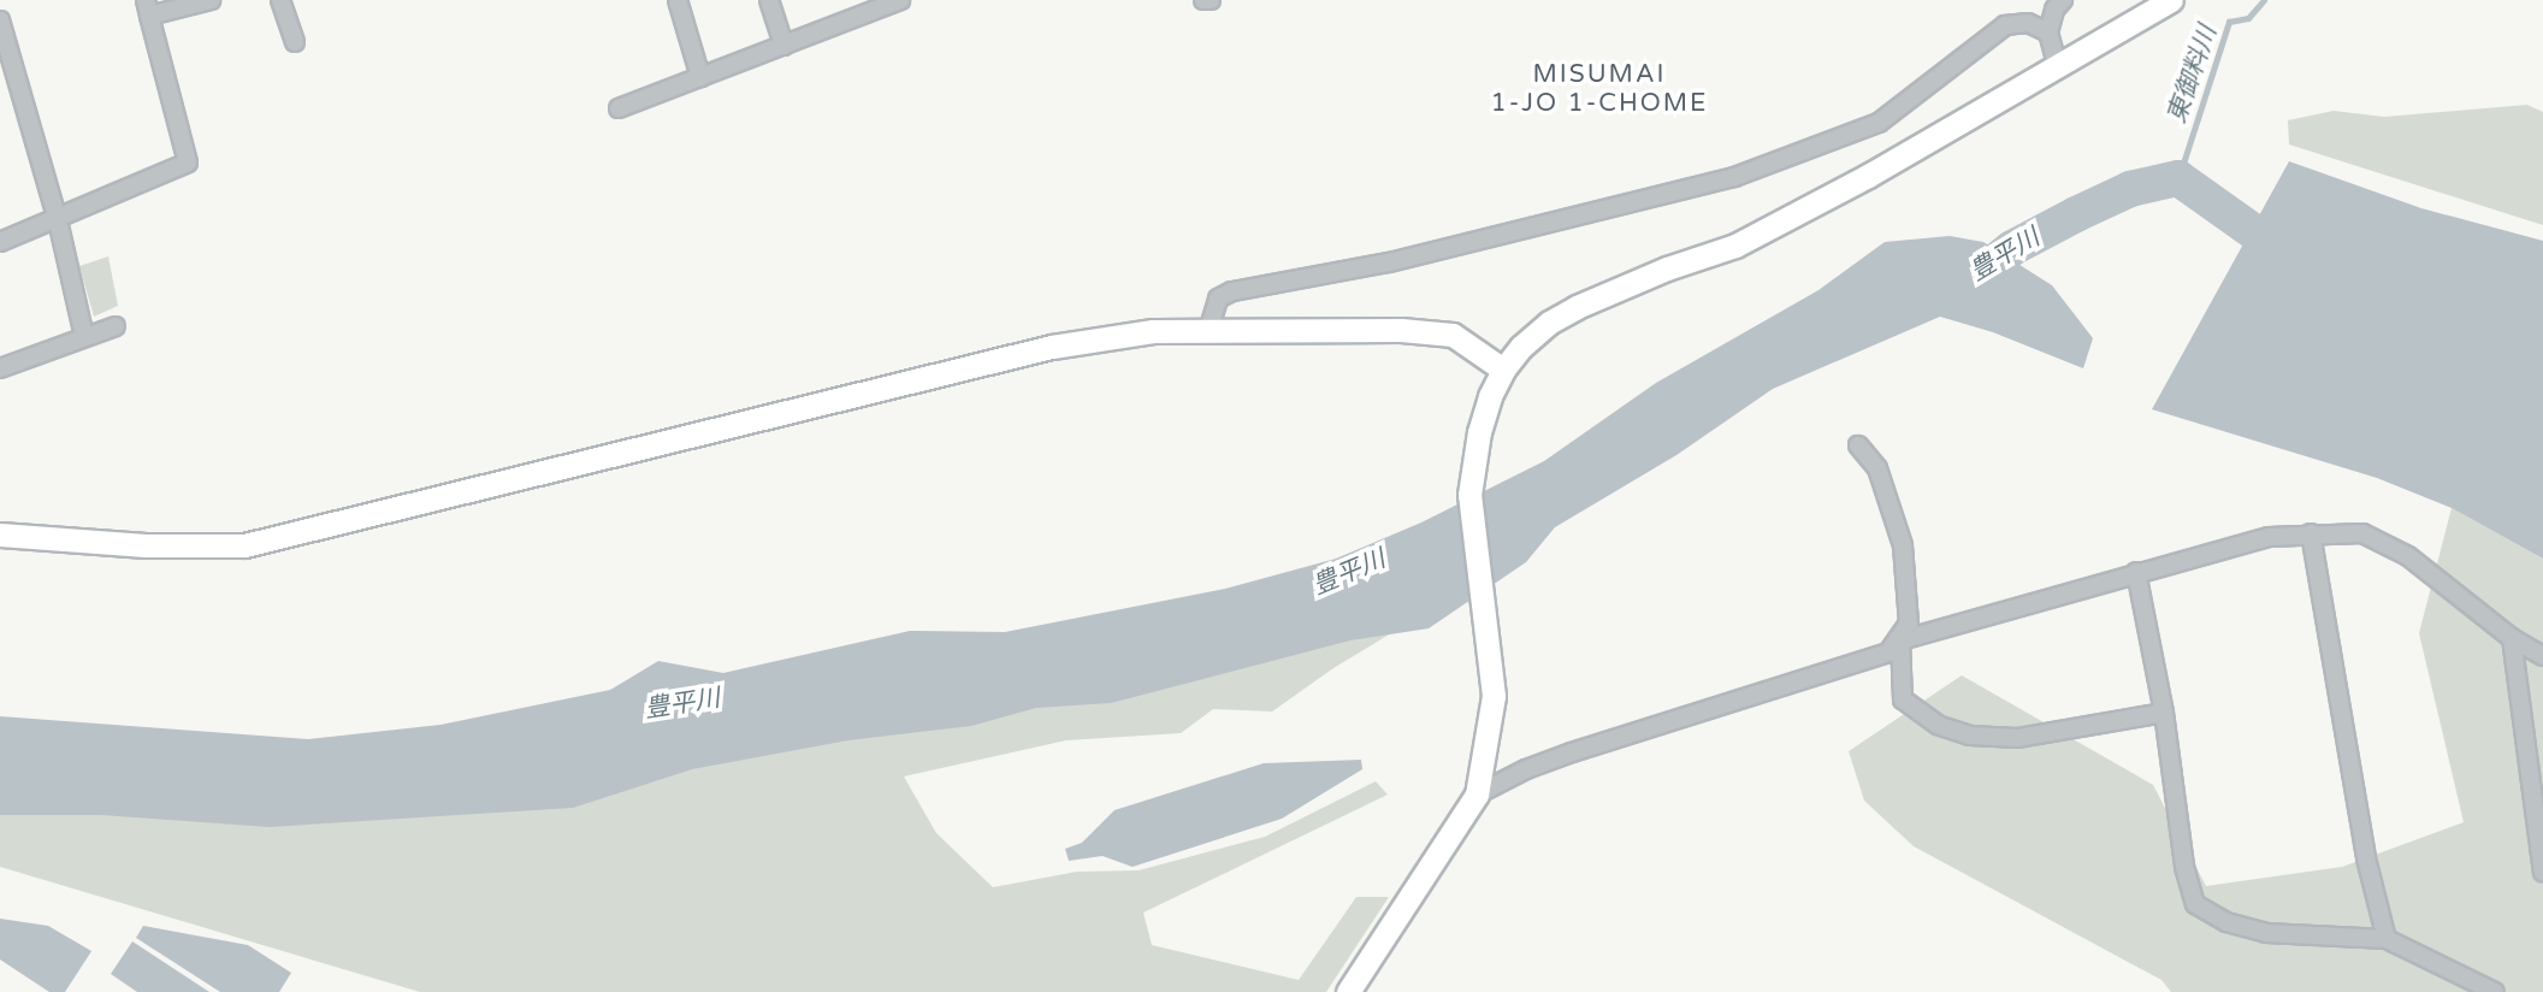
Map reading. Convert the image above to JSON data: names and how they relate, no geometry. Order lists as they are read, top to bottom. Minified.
{"districts":["MISUMAI 1-JO 1-CHOME"],"water":["東御料川","豊平川"]}
